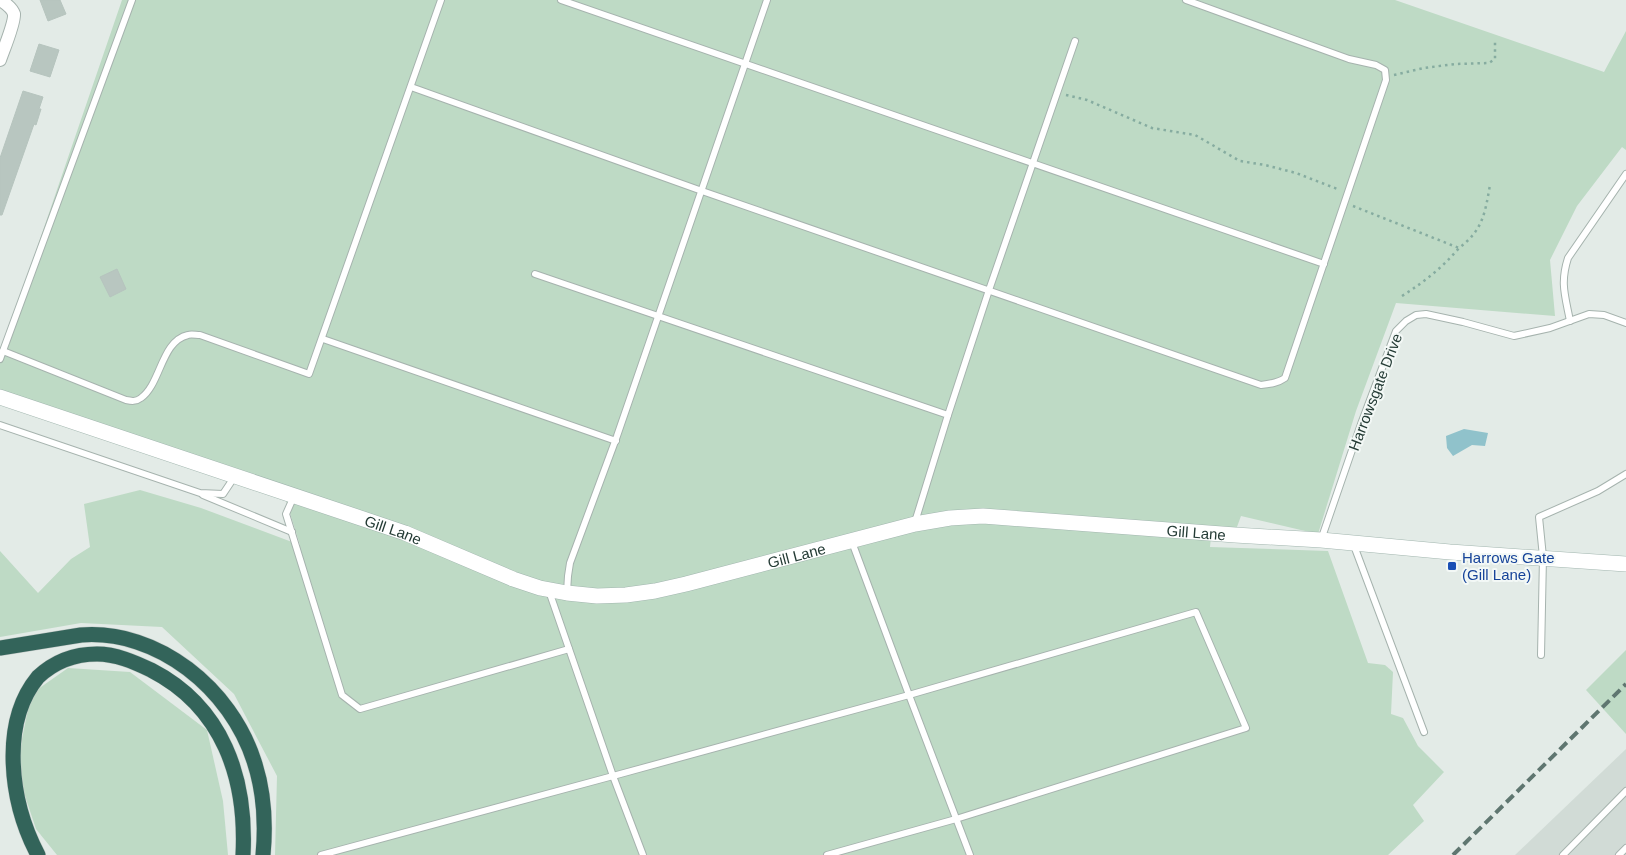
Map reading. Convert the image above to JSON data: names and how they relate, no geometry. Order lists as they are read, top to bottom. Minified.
{"streets":{"street":["Gill Lane"],"lane":["Harrowsgate Drive"]},"crossings":[["Harrowsgate Drive","Gill Lane"]],"places":{"transit":["Harrows Gate (Gill Lane)"]}}
